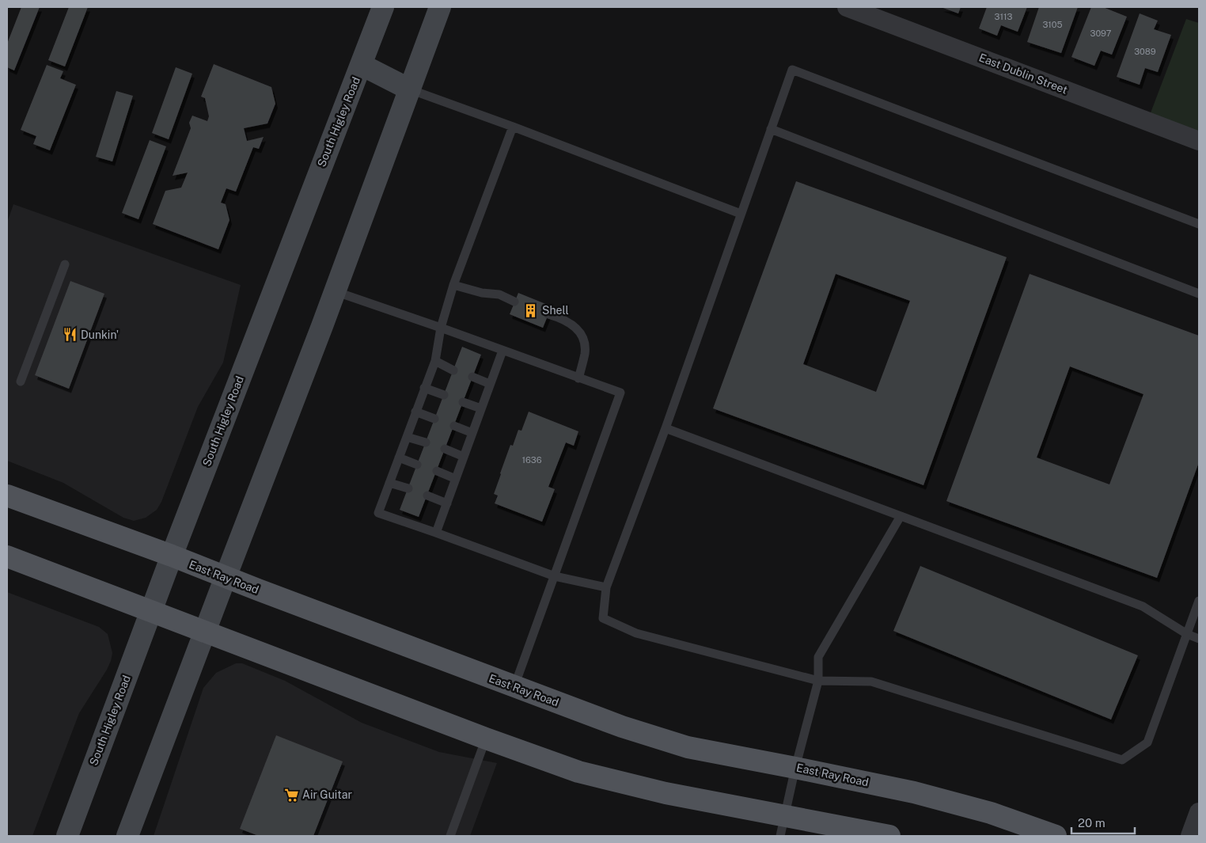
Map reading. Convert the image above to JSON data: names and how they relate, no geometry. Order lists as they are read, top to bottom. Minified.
{"streets":{"main road":["South Higley Road","East Ray Road"],"street":["East Dublin Street"]},"crossings":[["South Higley Road","East Ray Road"]],"places":{"building":["Shell"],"restaurant":["Dunkin'"],"supermarket":["Air Guitar"]},"house_numbers":["3113","3105","3097","3089","1636"],"scale_bar":"20 m"}
